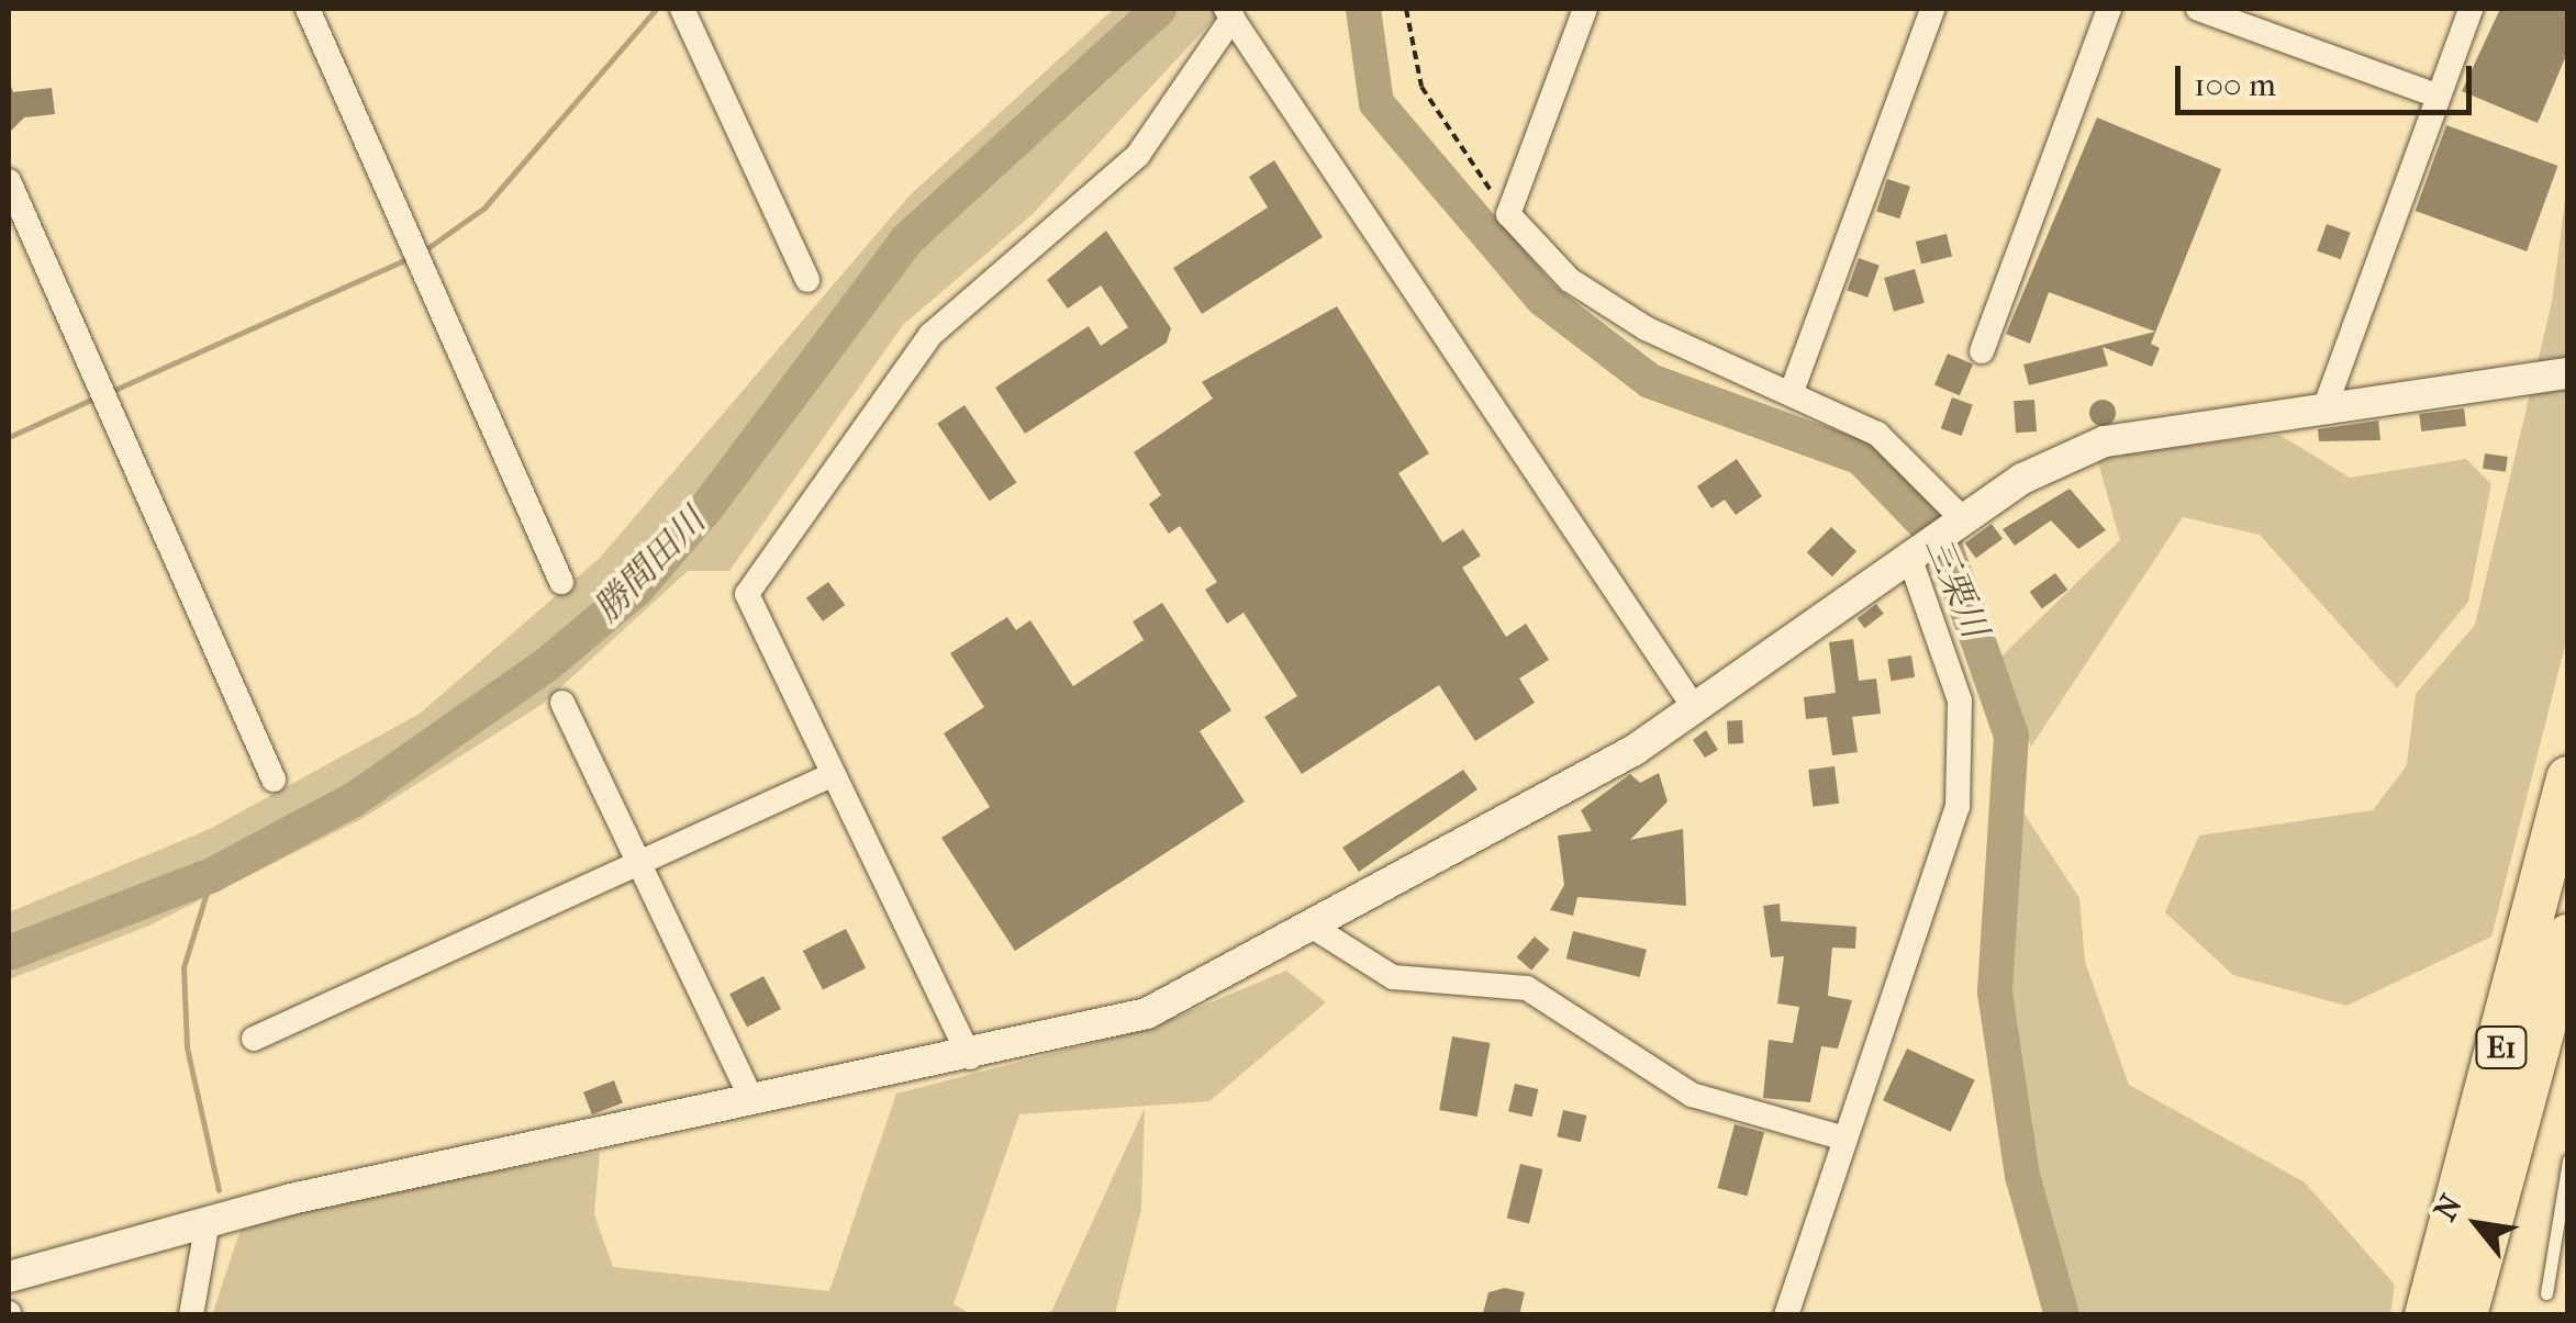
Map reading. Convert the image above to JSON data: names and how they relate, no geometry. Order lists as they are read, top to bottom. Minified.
{"streets":{"highway":["E1"]},"water":["勝間田川","三栗川"],"scale_bar":"100 m","north":"top left"}
